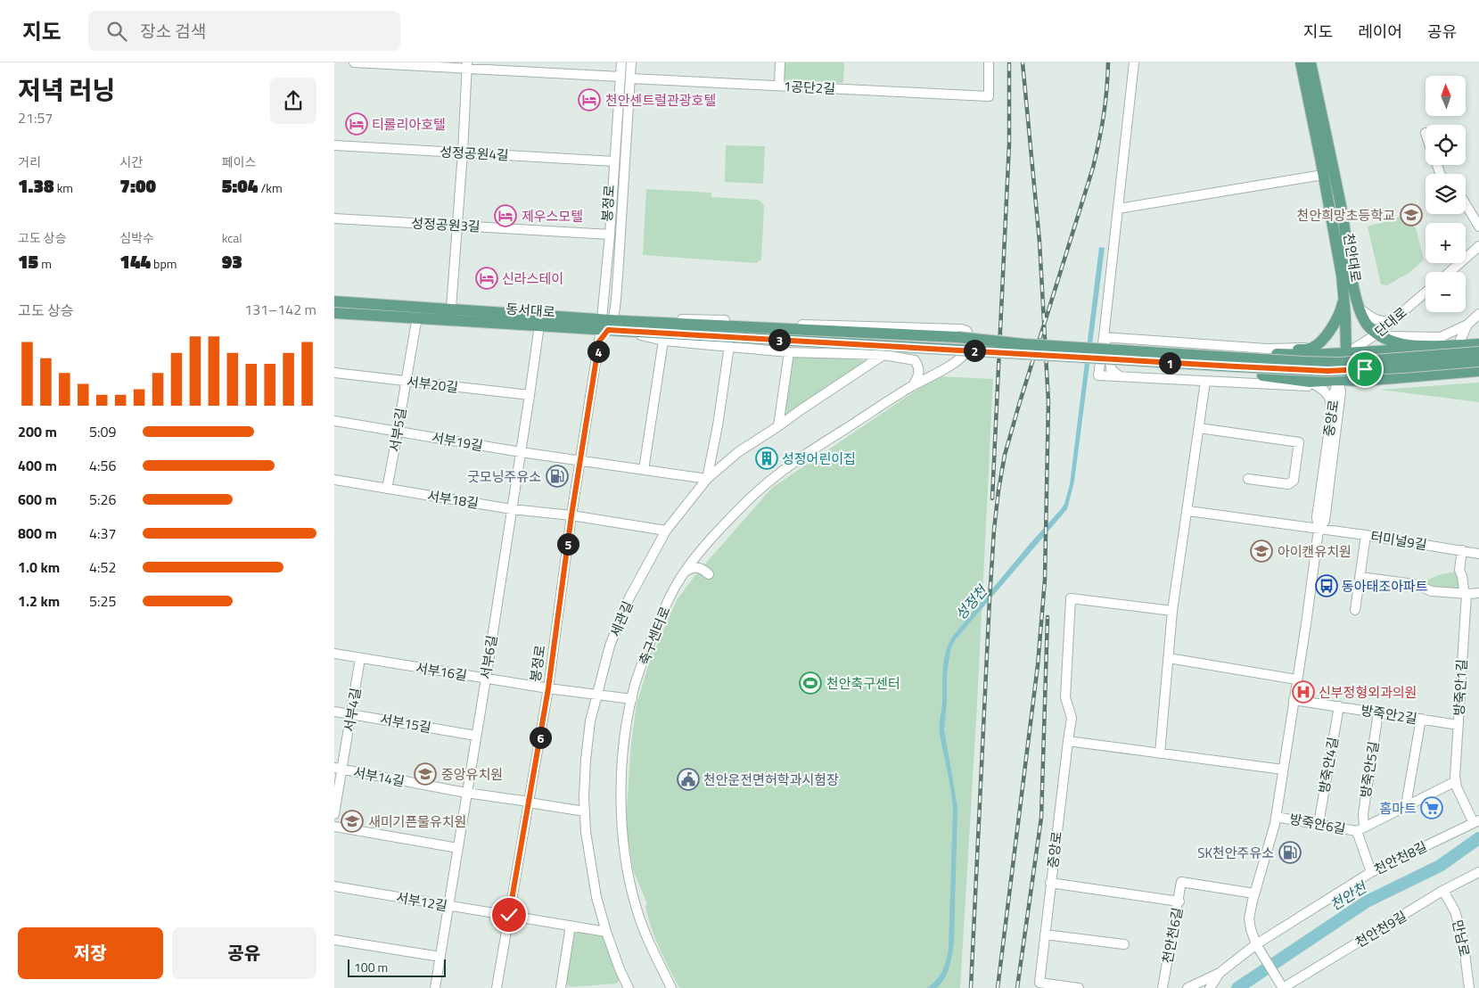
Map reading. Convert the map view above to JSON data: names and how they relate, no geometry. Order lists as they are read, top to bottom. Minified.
{"streets":{"main road":["천안대로","동서대로"],"street":["1공단2길","성정공원4길","봉정로","성정공원3길","단대로","서부20길","중앙로","서부5길","서부19길","서부18길","터미널9길","세관길","축구센터로","서부6길","서부16길","방죽안1길","서부4길","방죽안2길","서부15길","방죽안4길","방죽안5길","서부14길","방죽안6길","천안천8길","서부12길","천안천9길","천안천6길","만남로"]},"crossings":[["1공단2길","봉정로"],["성정공원4길","봉정로"],["봉정로","성정공원3길"],["봉정로","동서대로"],["봉정로","서부19길"],["봉정로","서부18길"],["봉정로","축구센터로"],["봉정로","서부16길"],["봉정로","서부14길"],["봉정로","서부12길"],["천안대로","단대로"],["천안대로","중앙로"],["동서대로","서부5길"],["동서대로","축구센터로"],["동서대로","서부6길"],["서부20길","서부5길"],["서부20길","서부6길"],["중앙로","터미널9길"],["중앙로","방죽안2길"],["중앙로","방죽안6길"],["중앙로","천안천8길"],["중앙로","천안천9길"],["중앙로","천안천6길"],["서부5길","서부19길"],["서부5길","서부18길"],["서부19길","세관길"],["서부19길","서부6길"],["서부18길","세관길"],["서부18길","서부6길"],["터미널9길","방죽안1길"],["세관길","서부16길"],["세관길","서부14길"],["세관길","서부12길"],["축구센터로","서부16길"],["서부6길","서부16길"],["서부6길","서부15길"],["서부6길","서부14길"],["서부6길","서부12길"],["서부16길","서부4길"],["방죽안1길","방죽안2길"],["방죽안1길","방죽안6길"],["방죽안1길","천안천8길"],["서부4길","서부15길"],["서부4길","서부14길"],["방죽안2길","방죽안4길"],["방죽안2길","방죽안5길"],["방죽안4길","방죽안6길"],["방죽안5길","방죽안6길"],["방죽안5길","천안천8길"],["천안천9길","만남로"]],"water":["성정천","천안천"],"places":{"hotel":["천안센트럴관광호텔","티롤리아호텔","제우스모텔","신라스테이"],"school or university":["천안희망초등학교","아이캔유치원","중앙유치원","새미기픈물유치원"],"building":["성정어린이집"],"fuel station":["굿모닝주유소","SK천안주유소"],"bus stop":["동아태조아파트"],"sports":["천안축구센터"],"hospital":["신부정형외과의원"],"public building":["천안운전면허학과시험장"],"supermarket":["홈마트"]},"scale_bar":"100 m","north":"top","page":{"header":"지도","search":"장소 검색","nav":["지도","레이어","공유"],"heading":["저녁 러닝","21:57"],"map_buttons":["+","−"],"stats":[["거리","1.38 km"],["시간","7:00"],["페이스","5:04 /km"],["고도 상승","15 m"],["심박수","144 bpm"],["kcal","93"]],"chart":["고도 상승","131–142 m"],"pins":["3","2","4","1","5","6"],"list":[{"name":"200 m","note":"5:09"},{"name":"400 m","note":"4:56"},{"name":"600 m","note":"5:26"},{"name":"800 m","note":"4:37"},{"name":"1.0 km","note":"4:52"},{"name":"1.2 km","note":"5:25"}],"buttons":["저장","공유"],"scale":"100 m"}}
